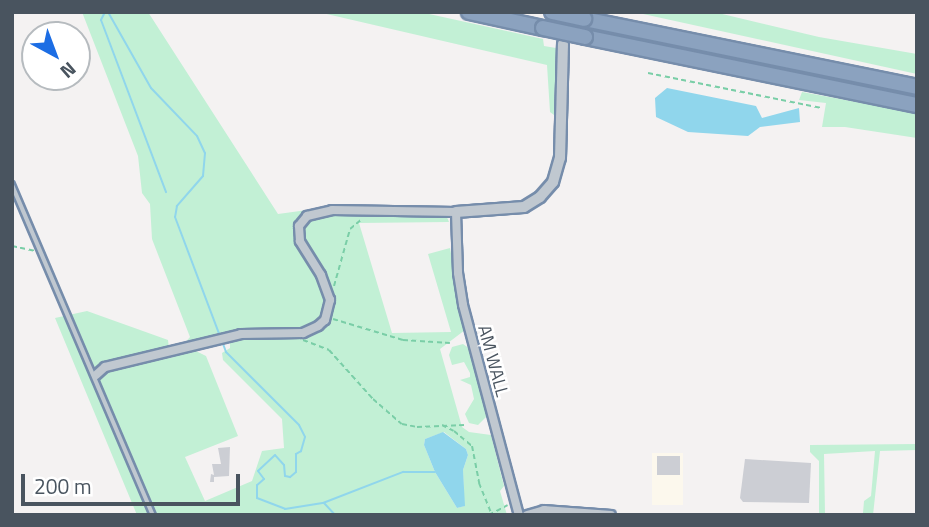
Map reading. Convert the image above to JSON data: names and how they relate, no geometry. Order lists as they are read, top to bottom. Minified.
{"streets":{"street":["AM WALL"]},"scale_bar":"200 m","north":"bottom right"}
